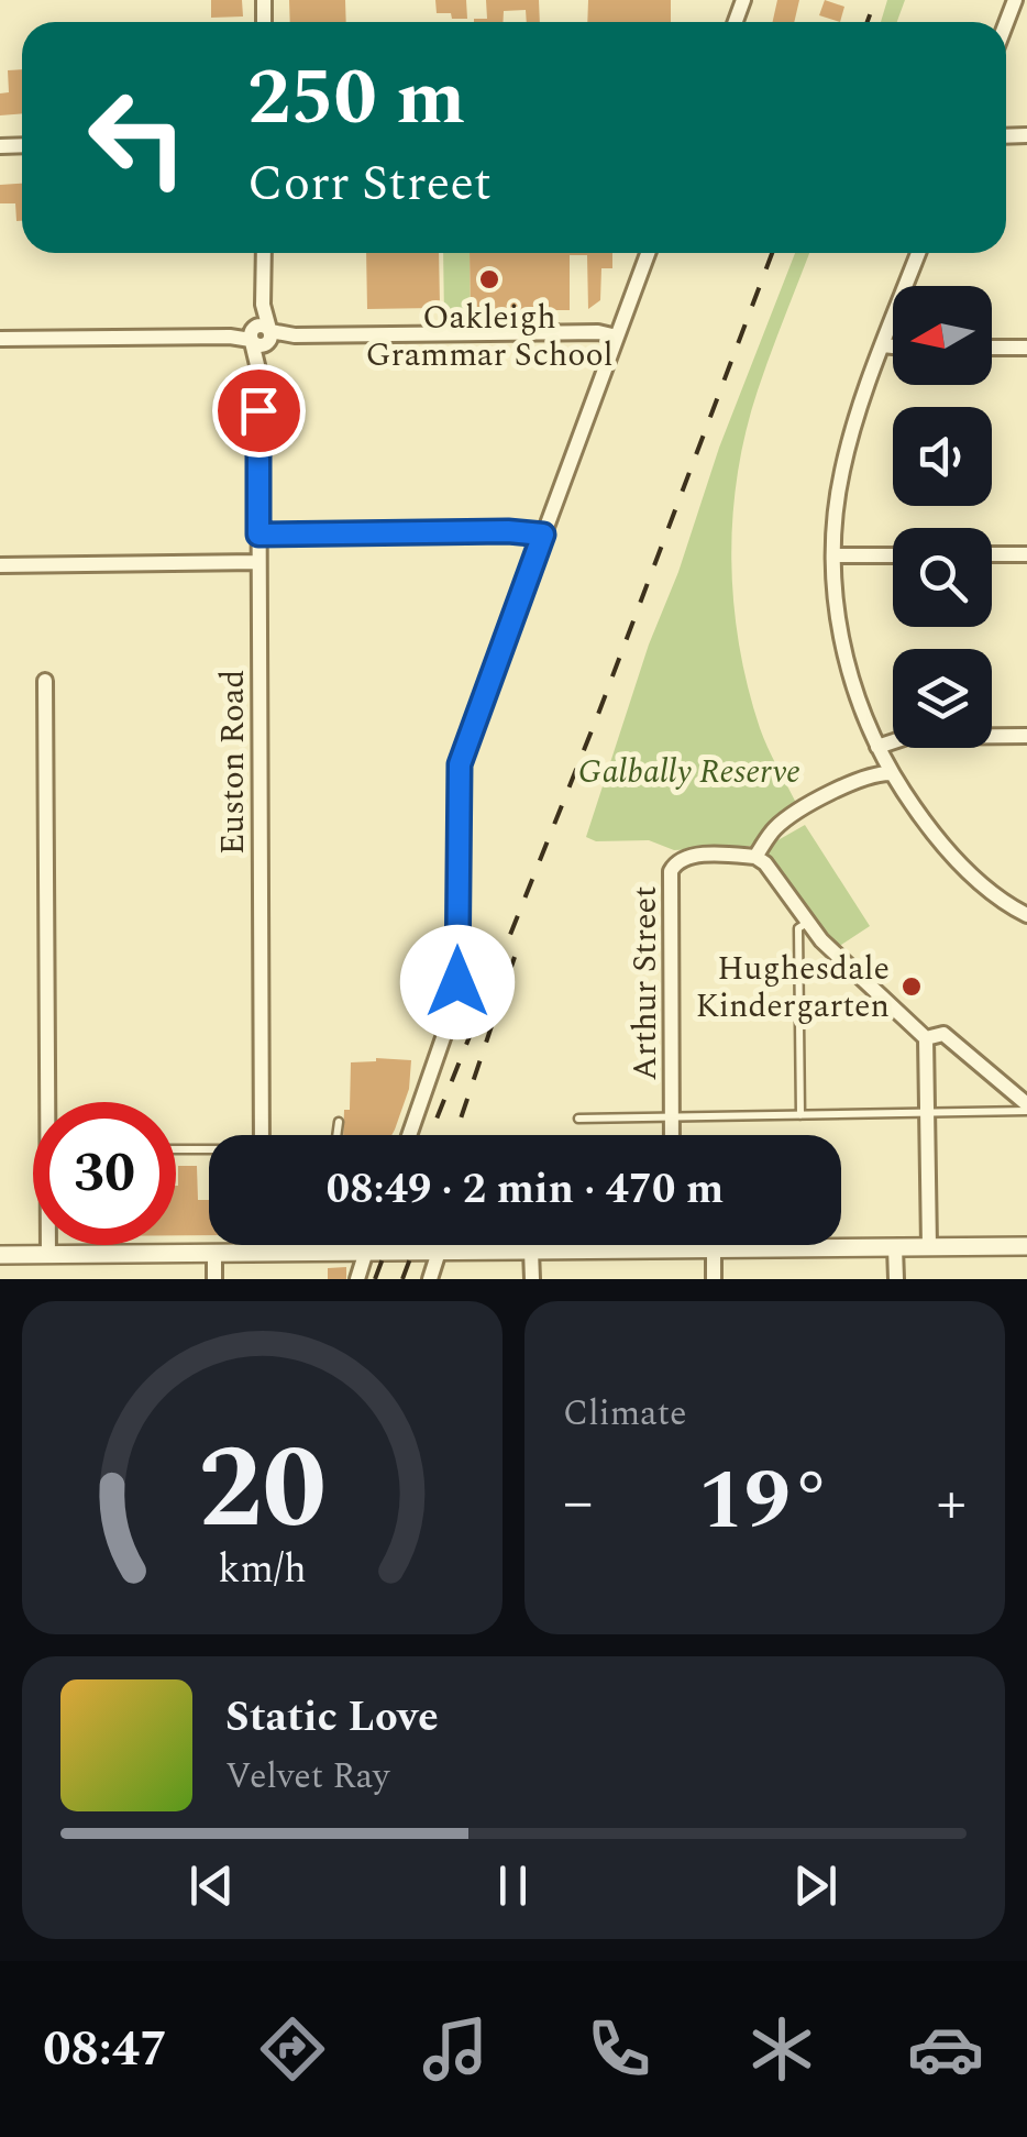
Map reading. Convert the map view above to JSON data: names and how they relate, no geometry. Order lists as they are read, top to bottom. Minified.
{"streets":{"street":["Euston Road","Arthur Street"]},"parks":["Galbally Reserve"],"places":["Oakleigh Grammar School","Hughesdale Kindergarten"],"north":"left","page":{"turn":["250 m","Corr Street"],"limit":"30","trip":"08:49 · 2 min · 470 m","tile":"Climate","heat":["−","19°","+"],"song":["Static Love","Velvet Ray"],"tabs":"08:47","gauge":["20","km/h"]}}
